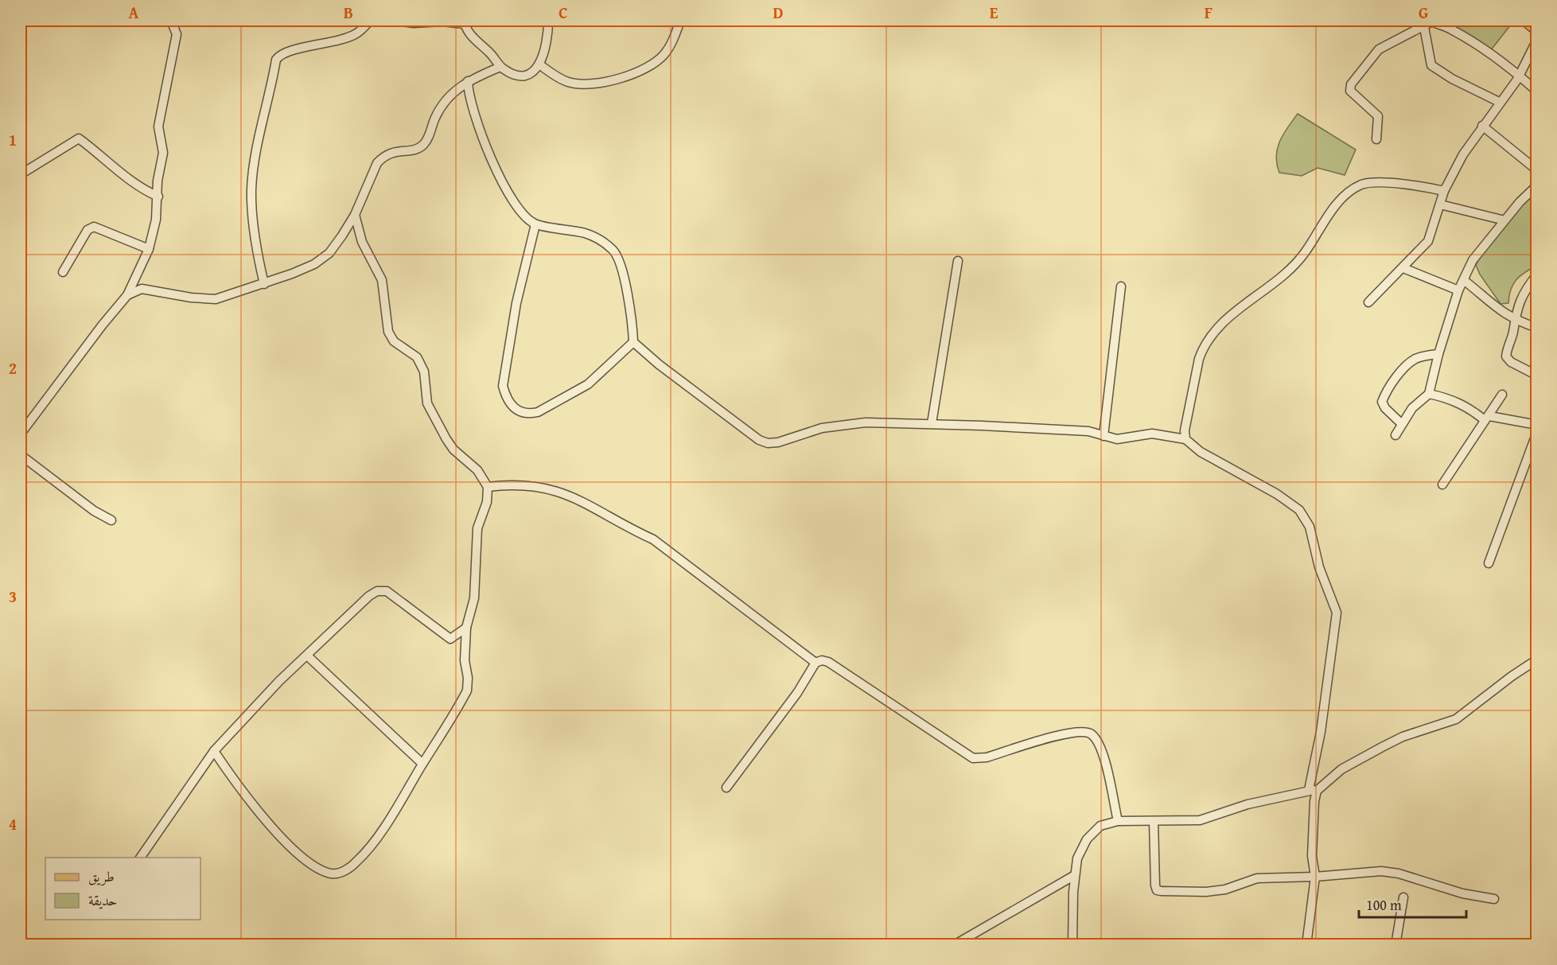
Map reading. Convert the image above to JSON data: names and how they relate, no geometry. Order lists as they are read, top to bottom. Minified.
{"legend":["طريق","حديقة"],"scale_bar":"100 m","grid":{"columns":["A","B","C","D","E","F","G"],"rows":["1","2","3","4"]}}
